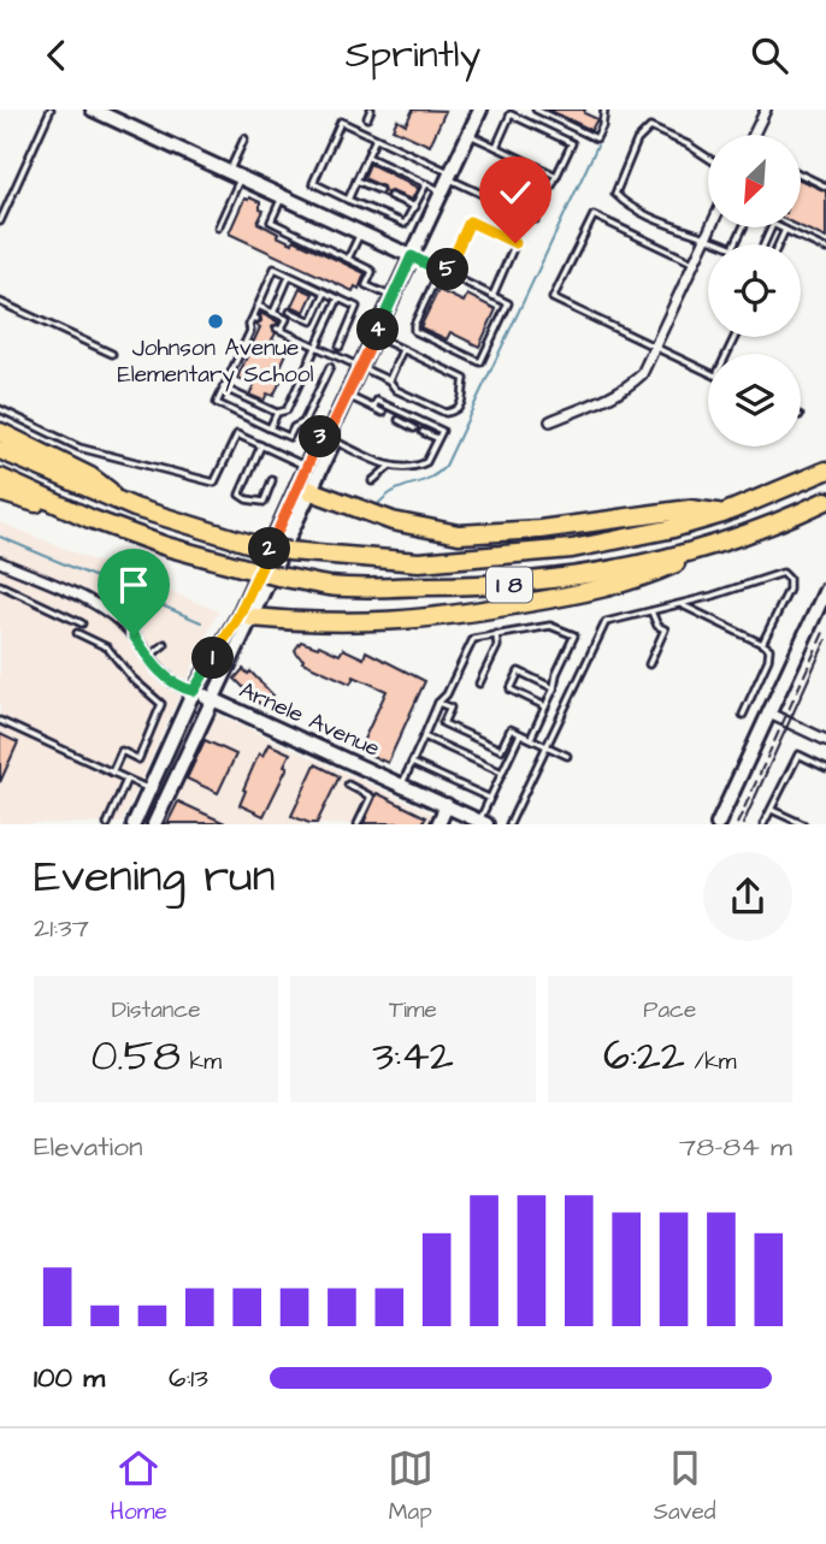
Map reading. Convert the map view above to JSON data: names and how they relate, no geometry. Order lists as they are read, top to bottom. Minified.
{"streets":{"highway":["I 8"],"main road":["Arnele Avenue"]},"places":["Johnson Avenue Elementary School"],"north":"bottom left","page":{"header":"Sprintly","pins":["5","4","3","2","1"],"heading":["Evening run","21:37"],"stats":[["Distance","0.58 km"],["Time","3:42"],["Pace","6:22 /km"]],"chart":["Elevation","78–84 m"],"list":[{"name":"100 m","note":"6:13"}],"tabs":["Home","Map","Saved"]}}
